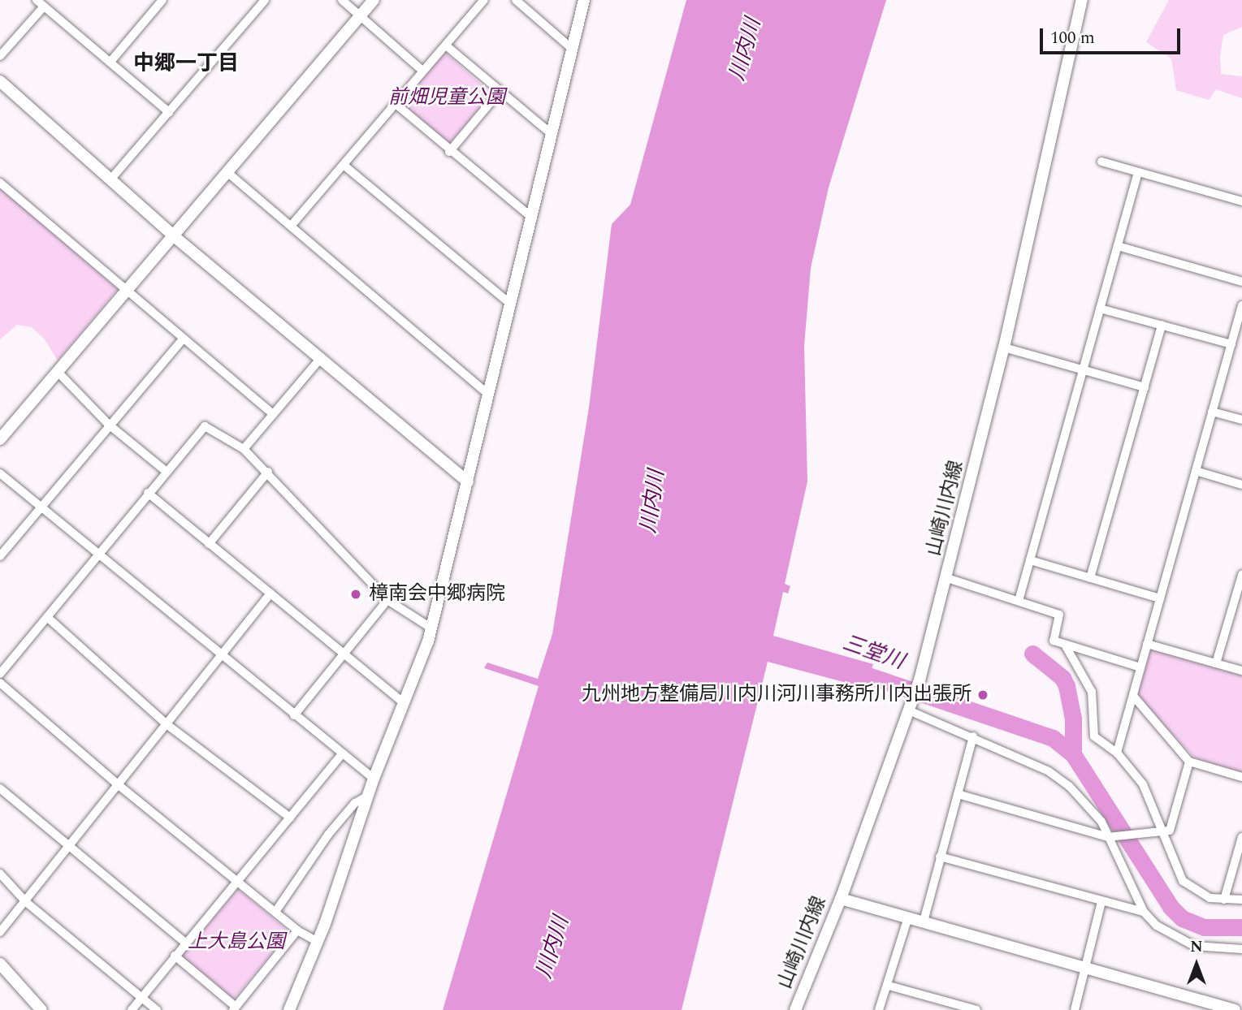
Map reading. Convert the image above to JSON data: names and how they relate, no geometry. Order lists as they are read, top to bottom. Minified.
{"streets":{"street":["山崎川内線"]},"districts":["中郷一丁目"],"water":["川内川","三堂川"],"parks":["前畑児童公園","上大島公園"],"places":["樟南会中郷病院","九州地方整備局川内川河川事務所川内出張所"],"scale_bar":"100 m","north":"top"}
